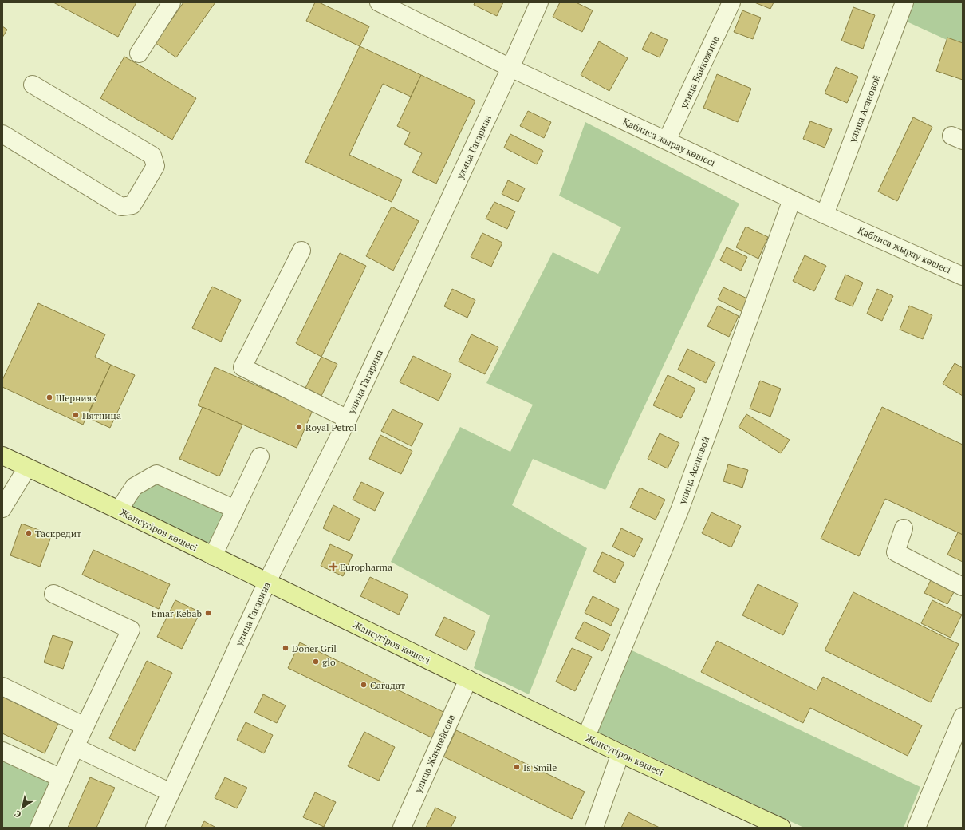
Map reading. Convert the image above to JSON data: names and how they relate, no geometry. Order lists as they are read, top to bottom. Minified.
{"streets":{"main road":["Жансүгіров көшесі"],"street":["улица Байкожина","улица Асановой","Қаблиса жырау көшесі","улица Гагарина","улица Жанпейсова"]},"crossings":[["улица Байкожина","Қаблиса жырау көшесі"],["улица Асановой","Қаблиса жырау көшесі"],["улица Асановой","Жансүгіров көшесі"],["Қаблиса жырау көшесі","улица Гагарина"],["улица Гагарина","Жансүгіров көшесі"],["Жансүгіров көшесі","улица Жанпейсова"]],"places":{"other":["Шернияз","Пятница","Royal Petrol","Таскредит","Emar Kebab","Doner Gril","glo","Сагадат","Is Smile"],"health":["Europharma"]},"north":"bottom left"}
